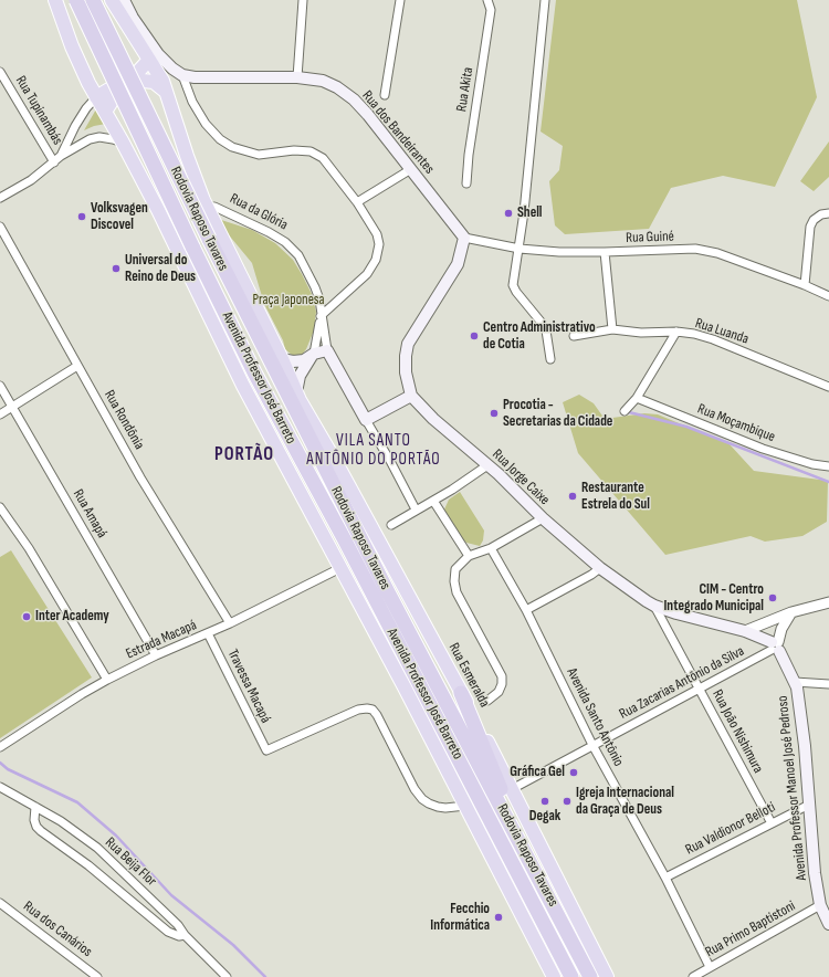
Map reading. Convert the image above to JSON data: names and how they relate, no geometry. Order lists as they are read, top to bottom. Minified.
{"streets":{"highway":["Rodovia Raposo Tavares","Avenida Professor José Barreto","Rua Esmeralda"],"main road":["Rua dos Bandeirantes","Rua Jorge Caixe","Avenida Professor Manoel José Pedroso"],"street":["Rua Akita","Rua Tupinambás","Rua da Glória","Rua Guiné","Rua Luanda","Rua Rondônia","Rua Moçambique","Rua Amapá","Estrada Macapá","Rua Zacarias Antônio da Silva","Travessa Macapá","Avenida Santo Antônio","Rua João Nishimura","Rua Valdionor Belloti","Rua Beija Flor","Rua dos Canários","Rua Primo Baptistoni"]},"crossings":[["Rua dos Bandeirantes","Rua Guiné"],["Rua da Glória","Avenida Professor José Barreto"],["Avenida Professor José Barreto","Estrada Macapá"],["Avenida Professor José Barreto","Rua Esmeralda"],["Avenida Professor José Barreto","Travessa Macapá"],["Rua Rondônia","Estrada Macapá"],["Rua Jorge Caixe","Rua Zacarias Antônio da Silva"],["Rua Jorge Caixe","Rua João Nishimura"],["Rua Jorge Caixe","Avenida Professor Manoel José Pedroso"],["Rua Amapá","Estrada Macapá"],["Estrada Macapá","Travessa Macapá"],["Rua Esmeralda","Rua Zacarias Antônio da Silva"],["Rua Zacarias Antônio da Silva","Avenida Santo Antônio"],["Rua Zacarias Antônio da Silva","Rua João Nishimura"],["Rua Zacarias Antônio da Silva","Avenida Professor Manoel José Pedroso"],["Avenida Santo Antônio","Rua Valdionor Belloti"],["Avenida Santo Antônio","Rua Primo Baptistoni"],["Rua João Nishimura","Rua Valdionor Belloti"],["Avenida Professor Manoel José Pedroso","Rua Valdionor Belloti"],["Avenida Professor Manoel José Pedroso","Rua Primo Baptistoni"]],"districts":["VILA SANTO ANTÔNIO DO PORTÃO","PORTÃO"],"parks":["Praça Japonesa"],"places":["Shell","Volksvagen Discovel","Universal do Reino de Deus","Centro Administrativo de Cotia","Procotia - Secretarias da Cidade","Restaurante Estrela do Sul","CIM - Centro Integrado Municipal","Inter Academy","Gráfica Gel","Degak","Igreja Internacional da Graça de Deus","Fecchio Informática"]}
